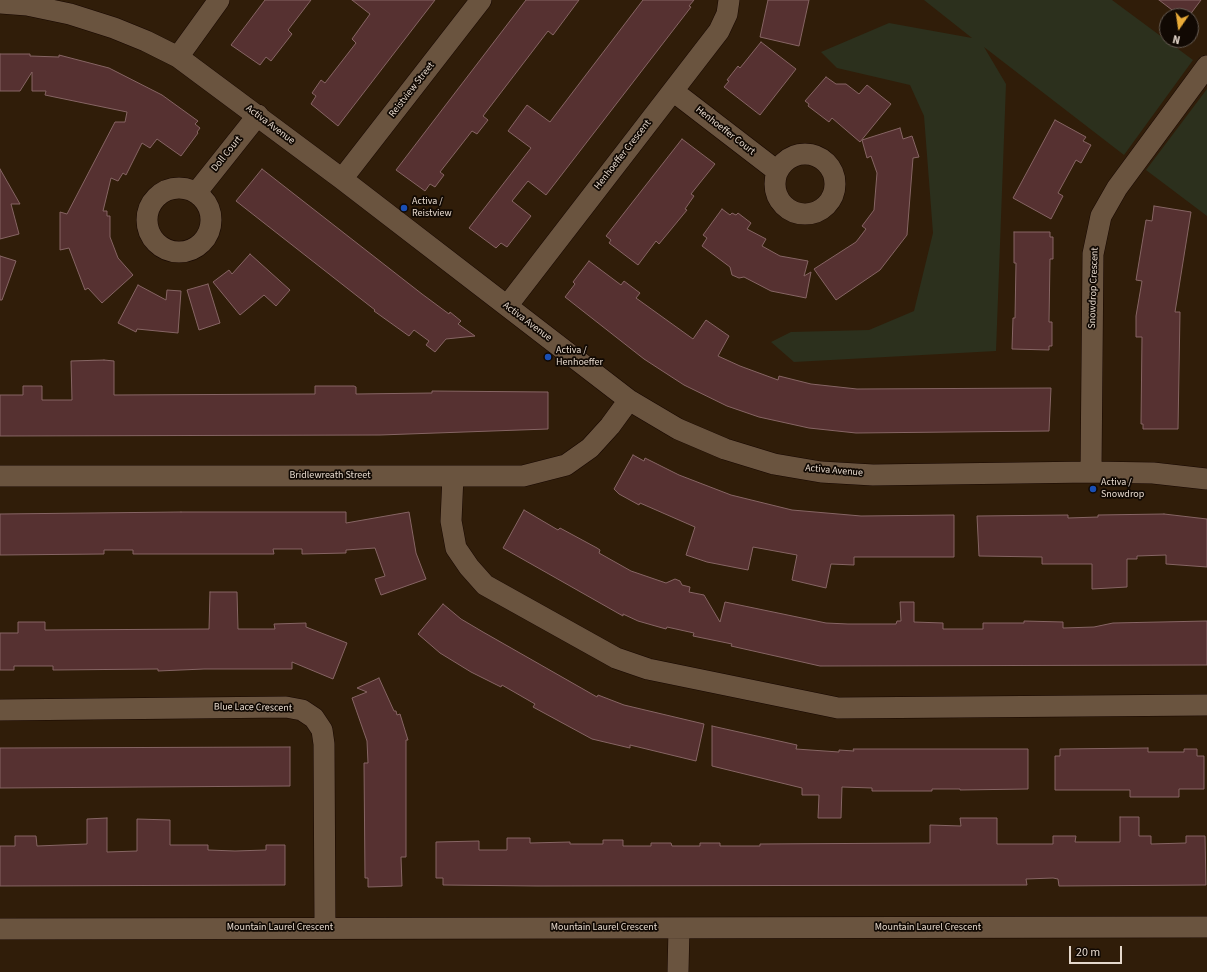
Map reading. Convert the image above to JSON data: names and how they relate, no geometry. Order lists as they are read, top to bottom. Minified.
{"streets":{"street":["Reistview Street","Activa Avenue","Henhoeffer Court","Doll Court","Henhoeffer Crescent","Snowdrop Crescent","Bridlewreath Street","Blue Lace Crescent","Mountain Laurel Crescent"]},"crossings":[["Reistview Street","Activa Avenue"],["Activa Avenue","Doll Court"],["Activa Avenue","Henhoeffer Crescent"],["Activa Avenue","Snowdrop Crescent"],["Activa Avenue","Bridlewreath Street"],["Henhoeffer Court","Henhoeffer Crescent"],["Blue Lace Crescent","Mountain Laurel Crescent"]],"places":["Activa / Reistview","Activa / Henhoeffer","Activa / Snowdrop"],"scale_bar":"20 m","north":"bottom"}
